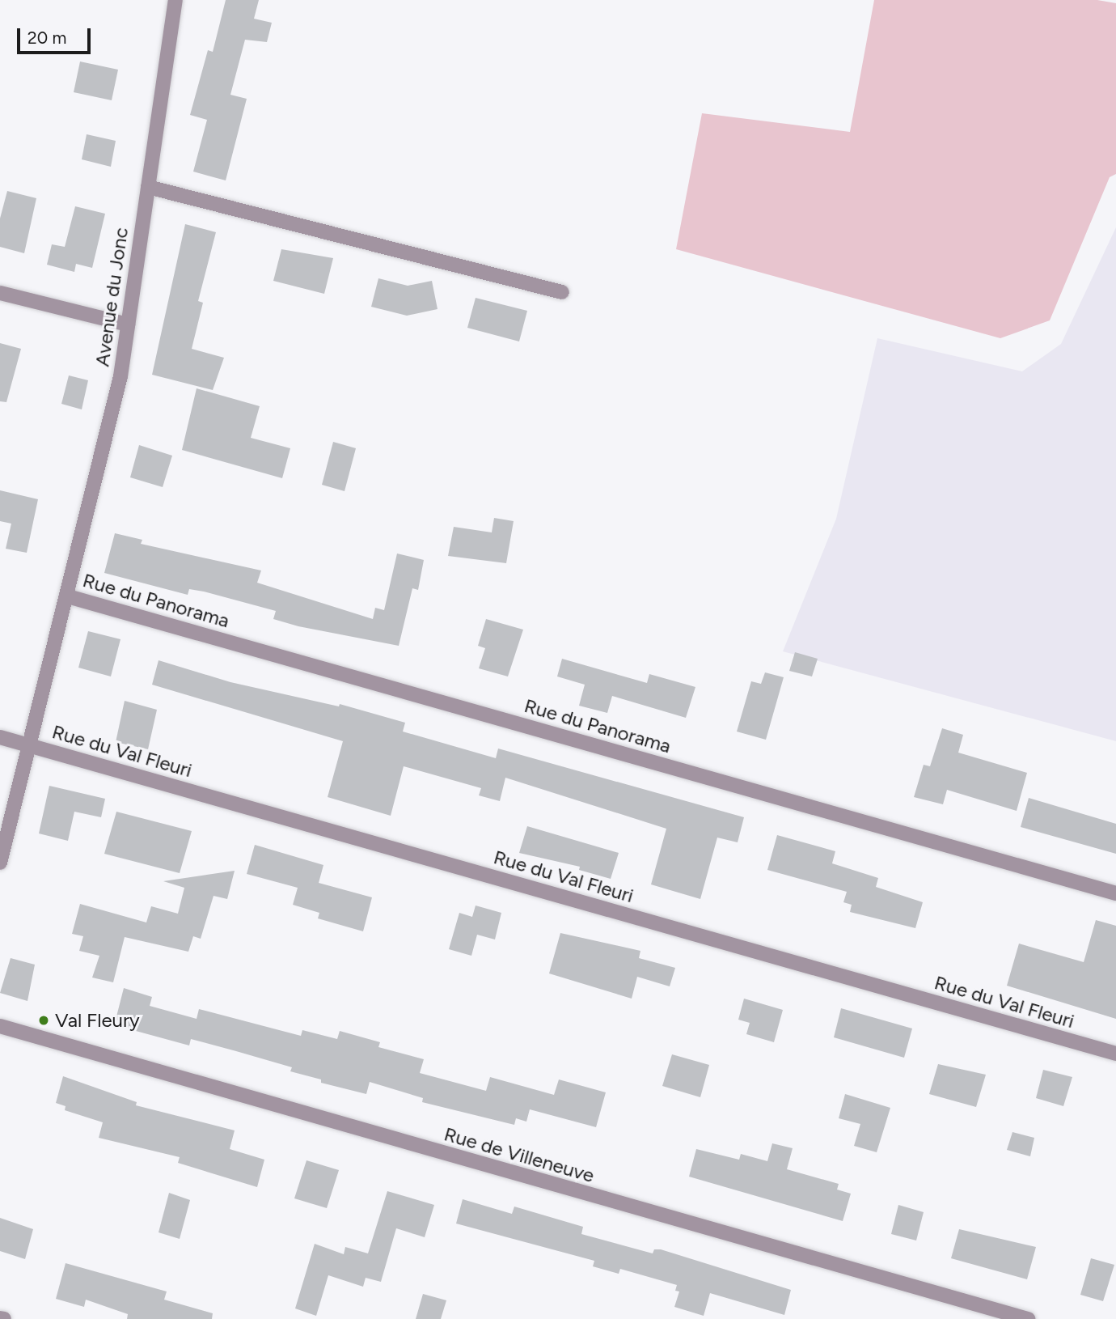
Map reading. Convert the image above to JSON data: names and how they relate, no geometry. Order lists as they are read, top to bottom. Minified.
{"streets":{"street":["Avenue du Jonc","Rue du Panorama","Rue du Val Fleuri","Rue de Villeneuve"]},"crossings":[["Avenue du Jonc","Rue du Panorama"],["Avenue du Jonc","Rue du Val Fleuri"]],"places":["Val Fleury"],"scale_bar":"20 m"}
